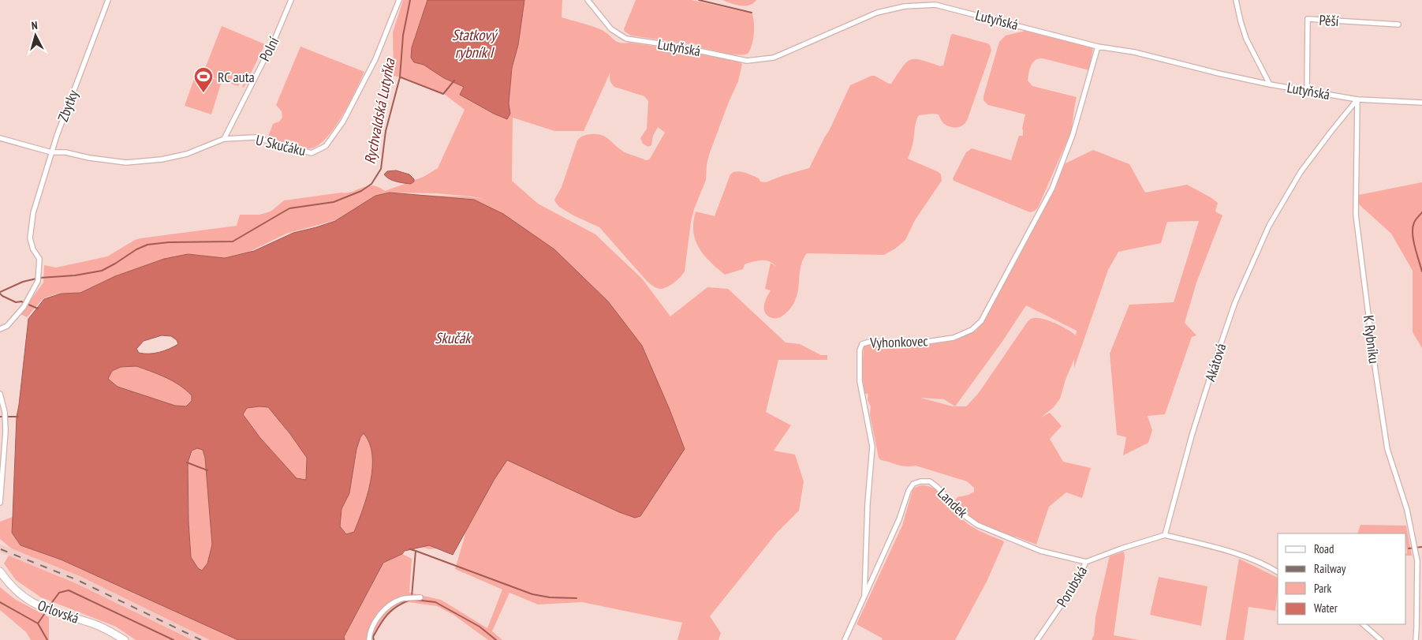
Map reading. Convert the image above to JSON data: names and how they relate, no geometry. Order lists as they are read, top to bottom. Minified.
{"streets":{"main road":["Orlovská"],"street":["Lutyňská","Pěší","Polní","Zbytky","U Skučáku","K Rybníku","Vyhonkovec","Akátová","Landek","Porubská"]},"crossings":[["Lutyňská","Pěší"],["Lutyňská","K Rybníku"],["Lutyňská","Vyhonkovec"],["Lutyňská","Akátová"],["Polní","U Skučáku"],["Zbytky","U Skučáku"],["K Rybníku","Akátová"],["Vyhonkovec","Landek"],["Akátová","Porubská"],["Landek","Porubská"]],"water":["Statkový rybník I","Rychvaldská Lutyňka","Skučák"],"places":{"sports":["RC auta"]},"legend":["Road","Railway","Park","Water"],"north":"top"}
